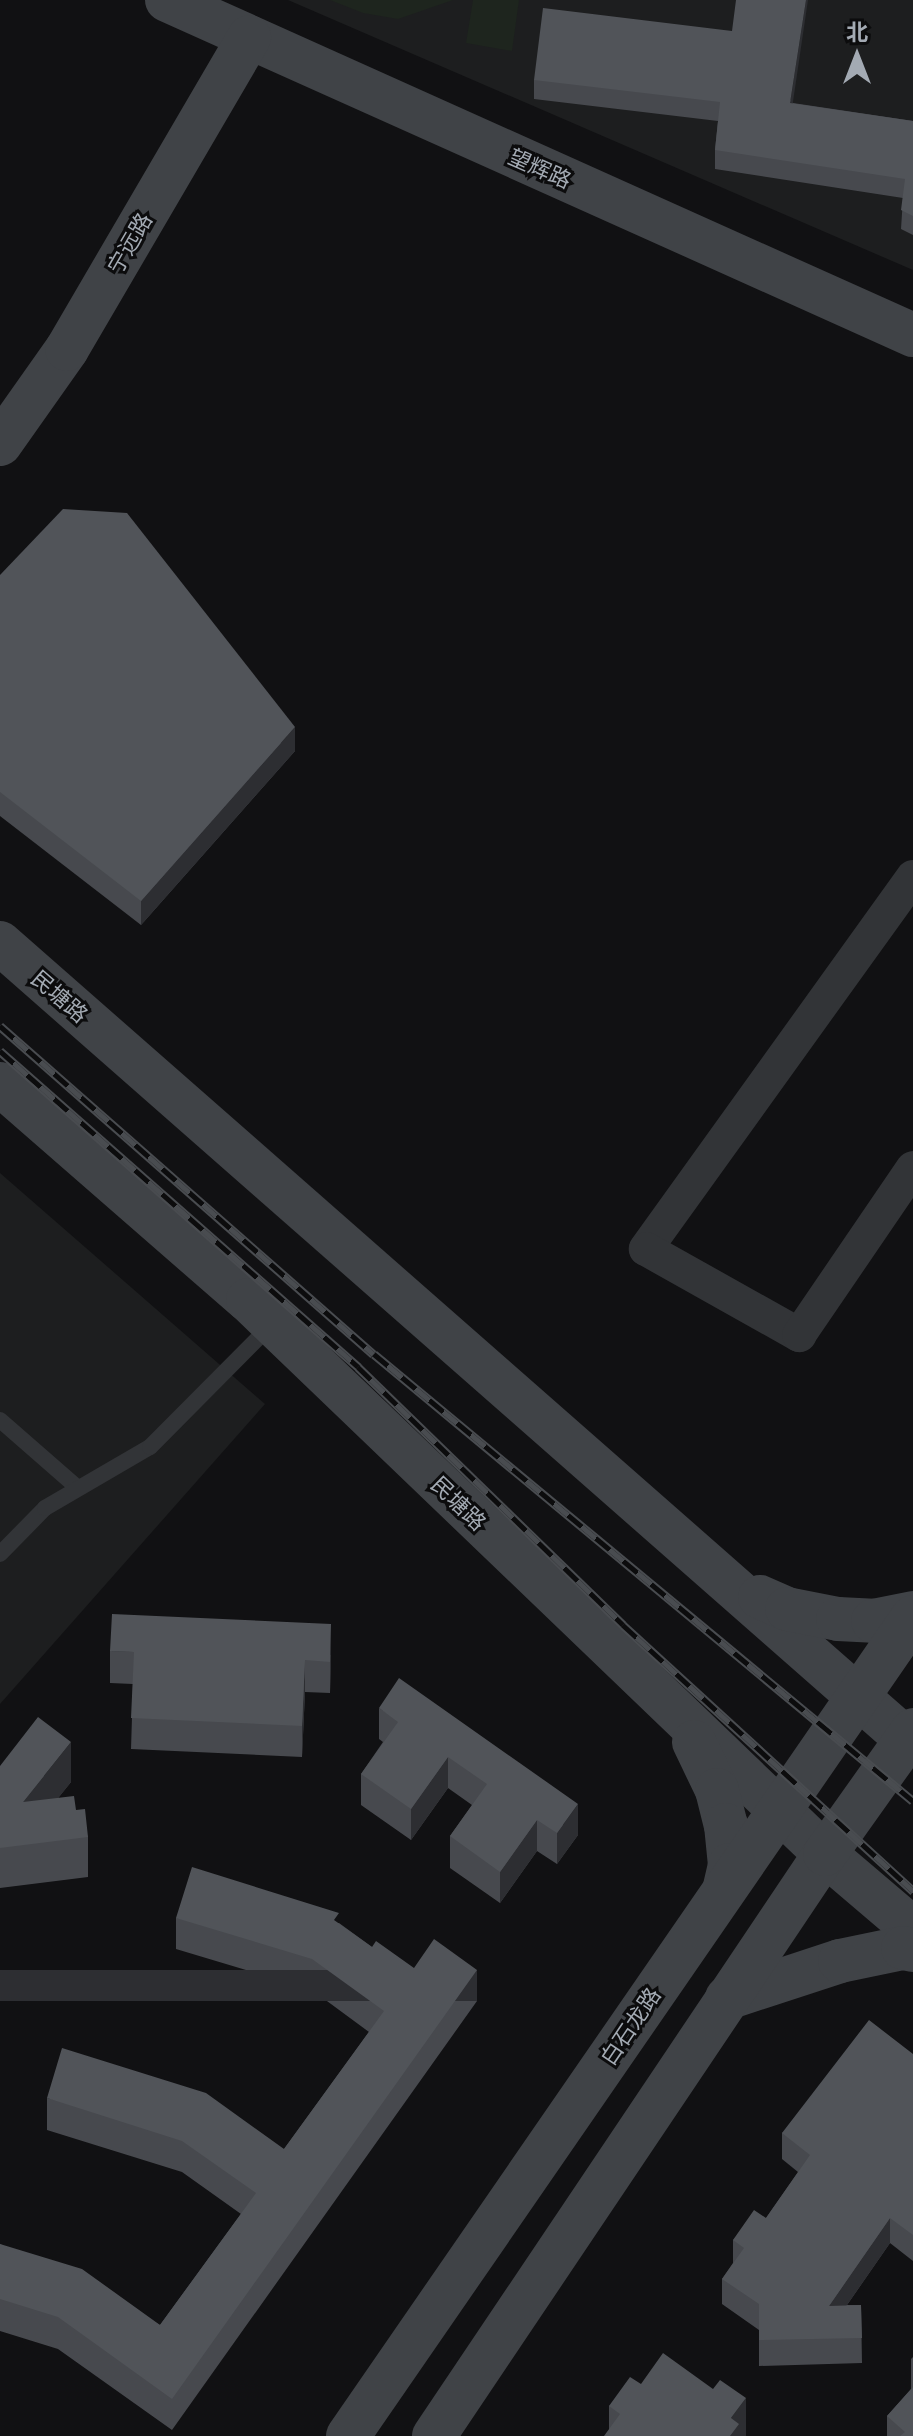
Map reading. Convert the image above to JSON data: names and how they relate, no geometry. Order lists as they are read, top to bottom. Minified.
{"streets":{"main road":["望辉路","宁远路","民塘路","白石龙路"]},"crossings":[["望辉路","宁远路"],["民塘路","白石龙路"]],"north":"top"}
